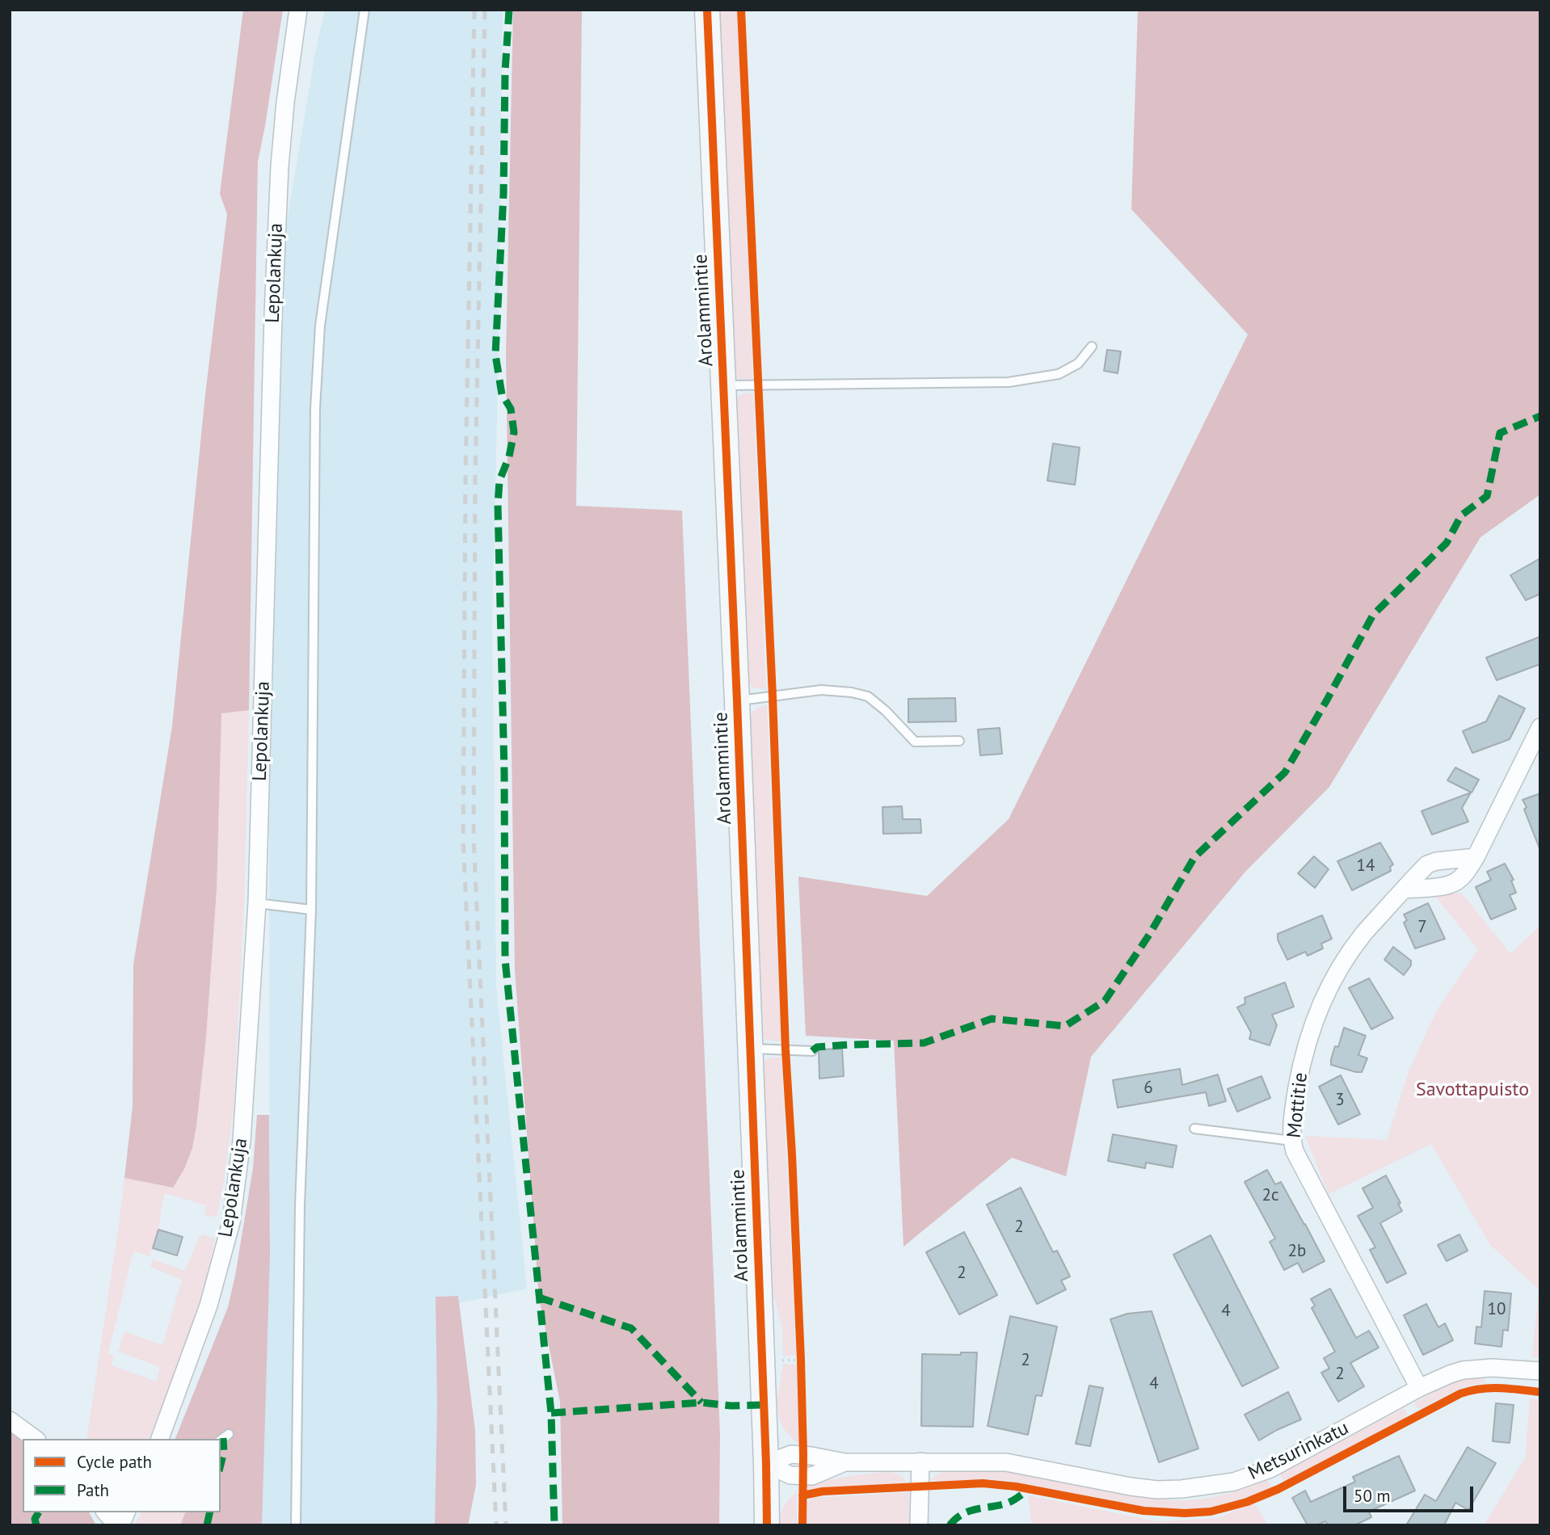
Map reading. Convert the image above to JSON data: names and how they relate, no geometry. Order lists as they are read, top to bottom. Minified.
{"streets":{"street":["Lepolankuja","Arolammintie","Mottitie","Metsurinkatu"]},"crossings":[["Arolammintie","Metsurinkatu"],["Mottitie","Metsurinkatu"]],"parks":["Savottapuisto"],"house_numbers":["14","7","6","3","2c","2","2b","2","10","4","2","2","4"],"legend":["Cycle path","Path"],"scale_bar":"50 m"}
